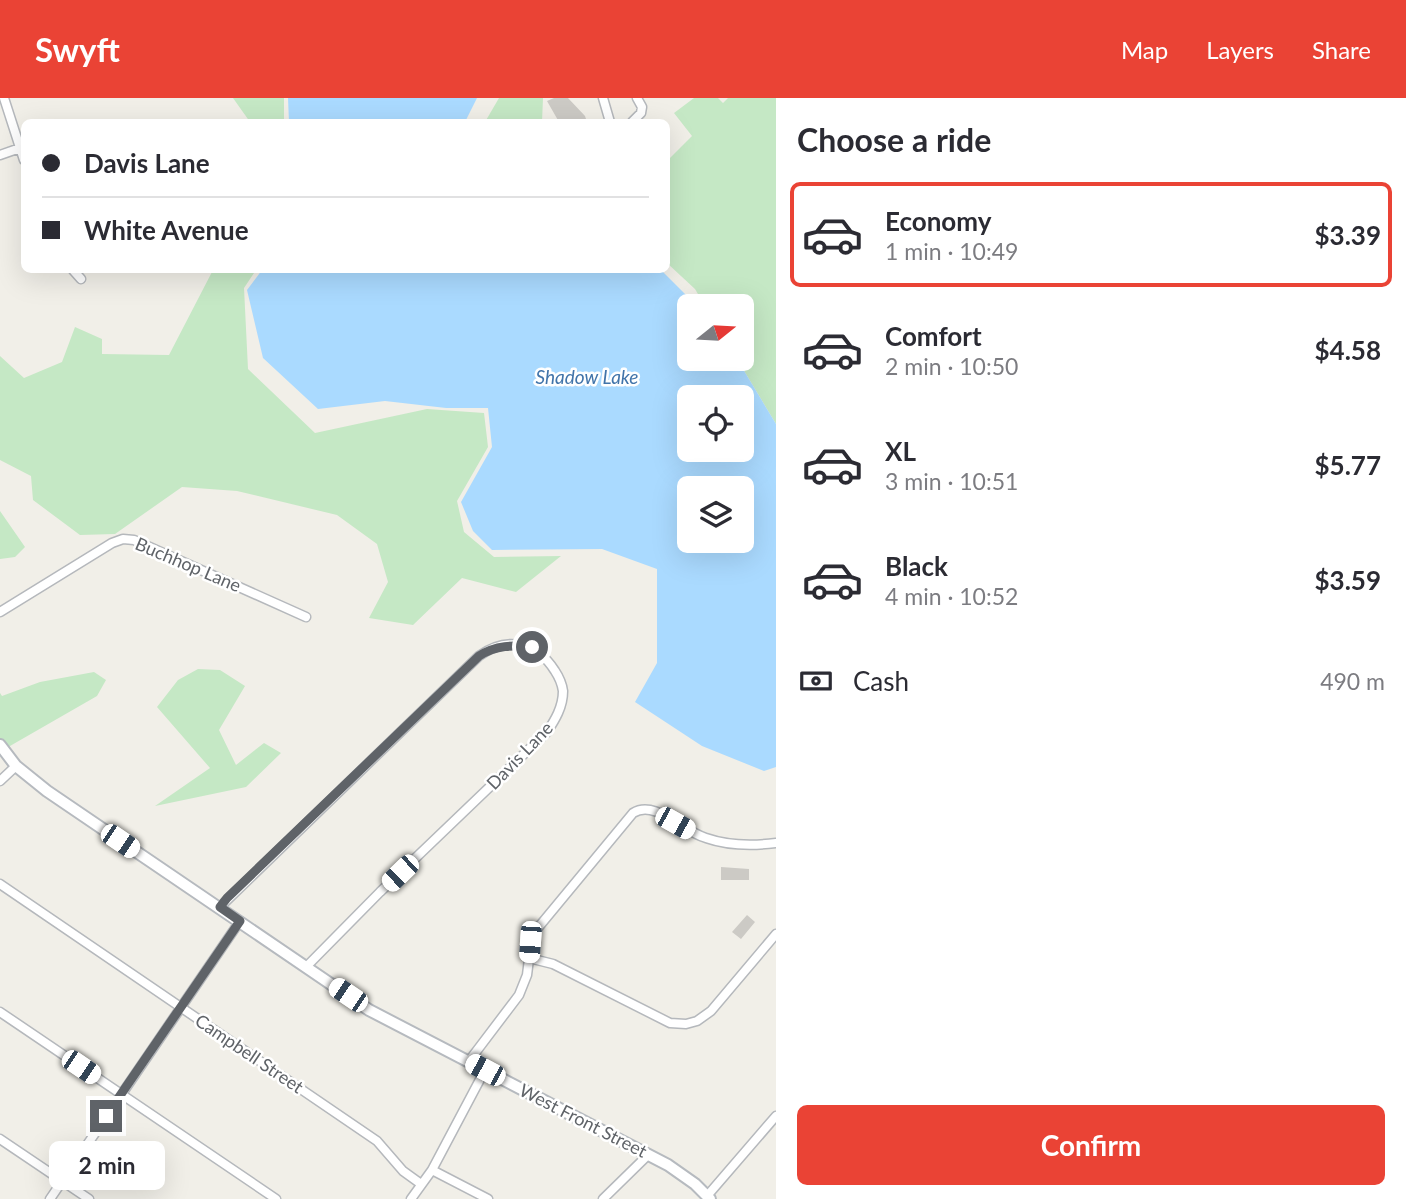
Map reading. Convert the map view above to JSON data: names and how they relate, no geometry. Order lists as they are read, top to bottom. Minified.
{"streets":{"street":["Buchhop Lane","Davis Lane","Campbell Street","West Front Street"]},"crossings":[["Davis Lane","West Front Street"]],"water":["Shadow Lake"],"north":"right","page":{"header":"Swyft","nav":["Map","Layers","Share"],"heading":"Choose a ride","banner":["Davis Lane","White Avenue"],"list":[{"name":"Economy","note":"1 min · 10:49","value":"$3.39"},{"name":"Comfort","note":"2 min · 10:50","value":"$4.58"},{"name":"XL","note":"3 min · 10:51","value":"$5.77"},{"name":"Black","note":"4 min · 10:52","value":"$3.59"}],"pay":["Cash","490 m"],"buttons":"Confirm","bubble":"2 min"}}
